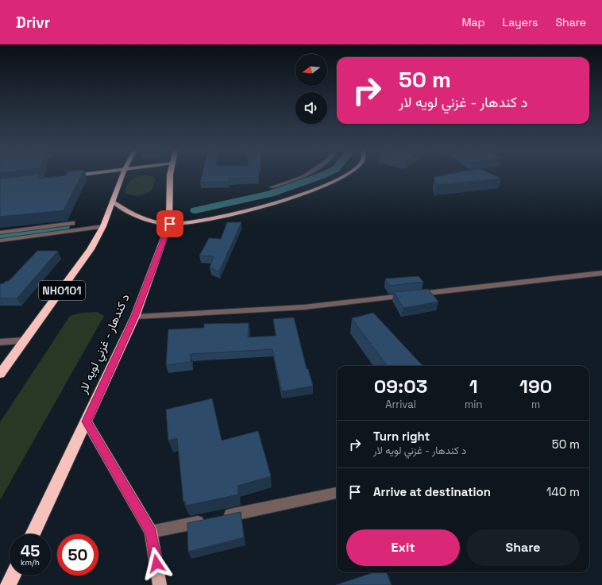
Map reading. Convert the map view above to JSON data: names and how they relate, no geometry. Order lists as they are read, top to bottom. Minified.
{"streets":{"highway":["NH0101","د کندهار - غزني لويه لار"]},"north":"left","page":{"header":"Drivr","nav":["Map","Layers","Share"],"turn":["50 m","د کندهار - غزني لويه لار"],"eta":["09:03","Arrival","1","min","190","m"],"list":[{"name":"Turn right","note":"د کندهار - غزني لويه لار","value":"50 m"},{"name":"Arrive at destination","value":"140 m"}],"buttons":["Exit","Share"],"speed":"45 km/h","limit":"50"}}
